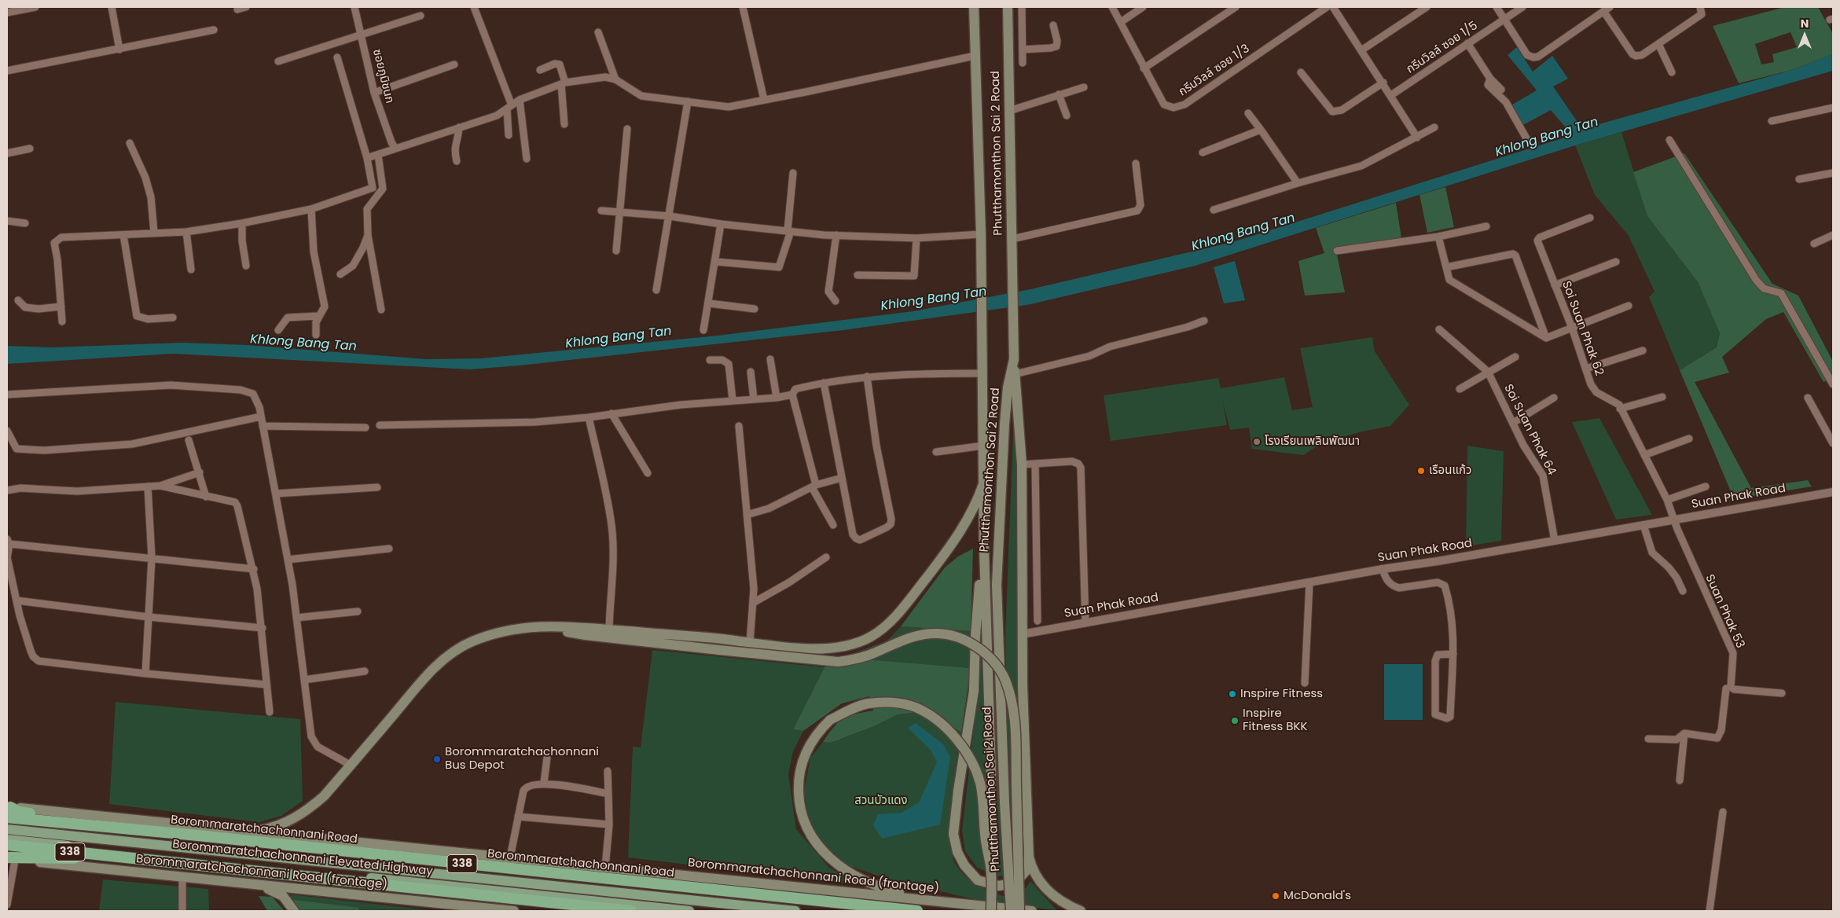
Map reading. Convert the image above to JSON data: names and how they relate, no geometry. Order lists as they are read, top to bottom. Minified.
{"streets":{"highway":["Borommaratchachonnani Road","338"],"main road":["Phutthamonthon Sai 2 Road","Borommaratchachonnani Elevated Highway","Borommaratchachonnani Road (frontage)"],"street":["กรีนวิลล์ ซอย 1/5","กรีนวิลล์ ซอย 1/3","ซอยภูมิชนก","Soi Suan Phak 62","Soi Suan Phak 64","Suan Phak Road","Suan Phak 53"]},"crossings":[["Soi Suan Phak 62","Suan Phak Road"],["Soi Suan Phak 62","Suan Phak 53"],["Soi Suan Phak 64","Suan Phak Road"],["Suan Phak Road","Suan Phak 53"],["Borommaratchachonnani Road","Borommaratchachonnani Road (frontage)"]],"water":["Khlong Bang Tan"],"parks":["สวนบัวแดง"],"places":["โรงเรียนเพลินพัฒนา","เรือนแก้ว","Inspire Fitness","Inspire Fitness BKK","Borommaratchachonnani Bus Depot","McDonald's"],"north":"top"}
